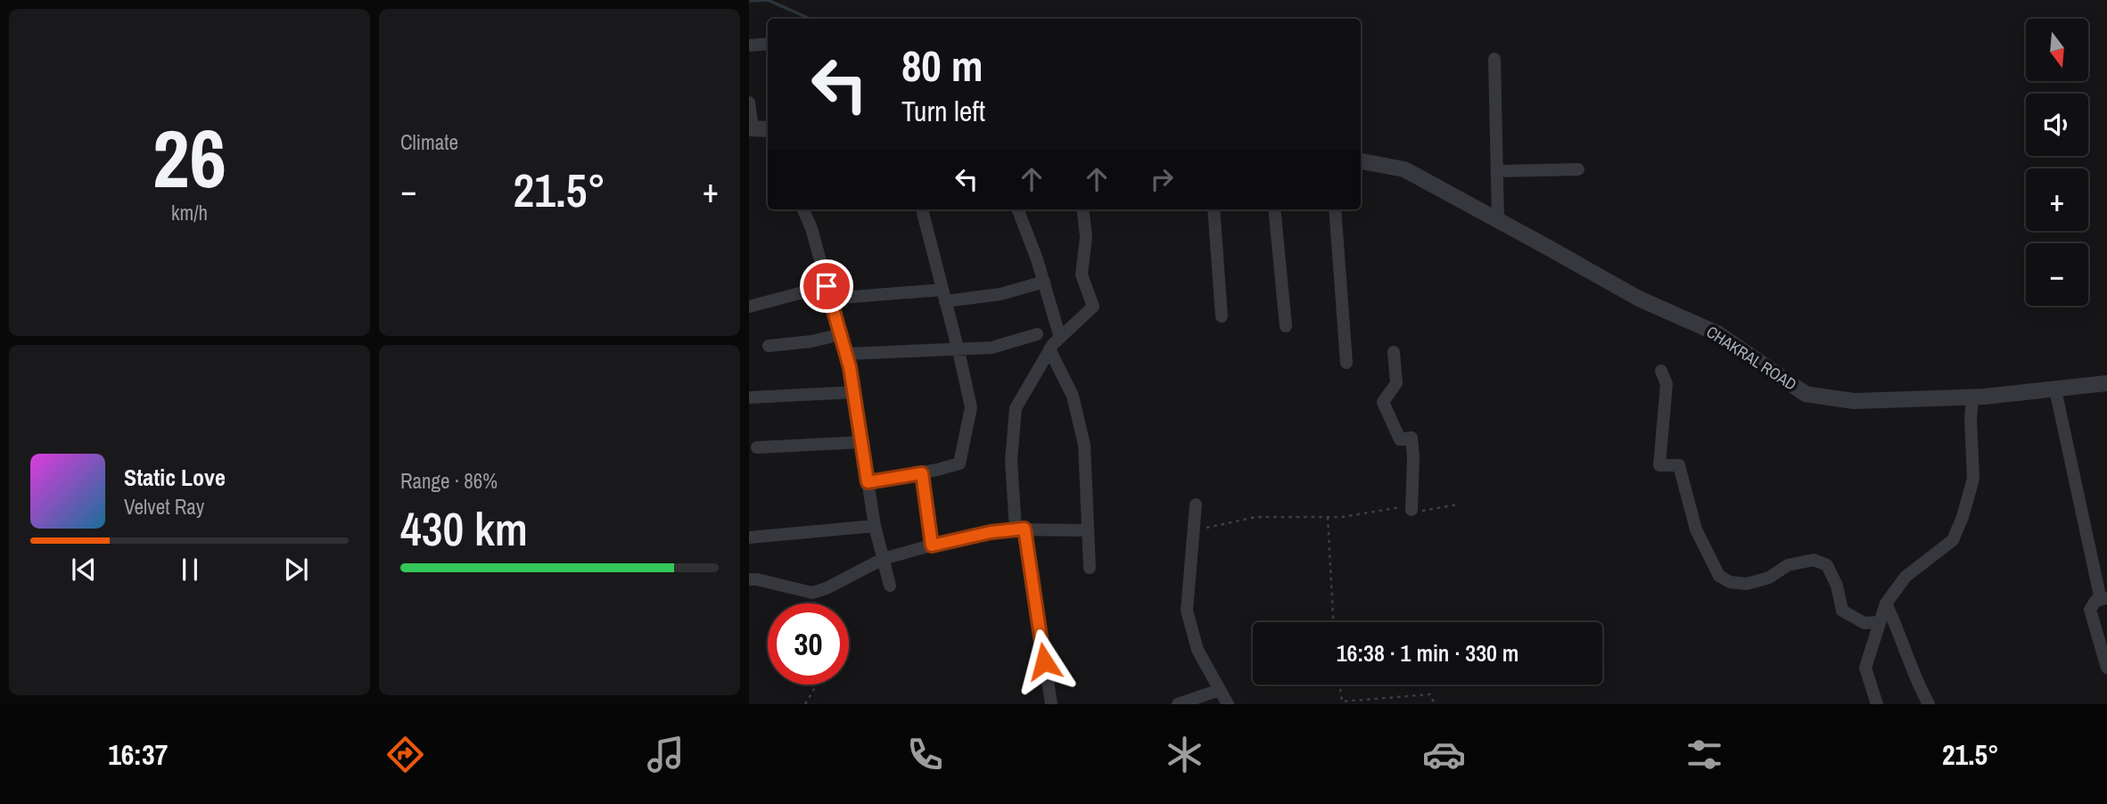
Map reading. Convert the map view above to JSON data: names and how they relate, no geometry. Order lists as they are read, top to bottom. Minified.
{"streets":{"street":["CHAKRAL ROAD"]},"north":"bottom","page":{"tile":[["26","km/h"],"Climate",["Range · 86%","430 km"]],"map_buttons":["+","−"],"turn":["80 m","Turn left"],"heat":["−","21.5°","+"],"song":["Static Love","Velvet Ray"],"limit":"30","trip":"16:38 · 1 min · 330 m","tabs":["16:37","21.5°"]}}
